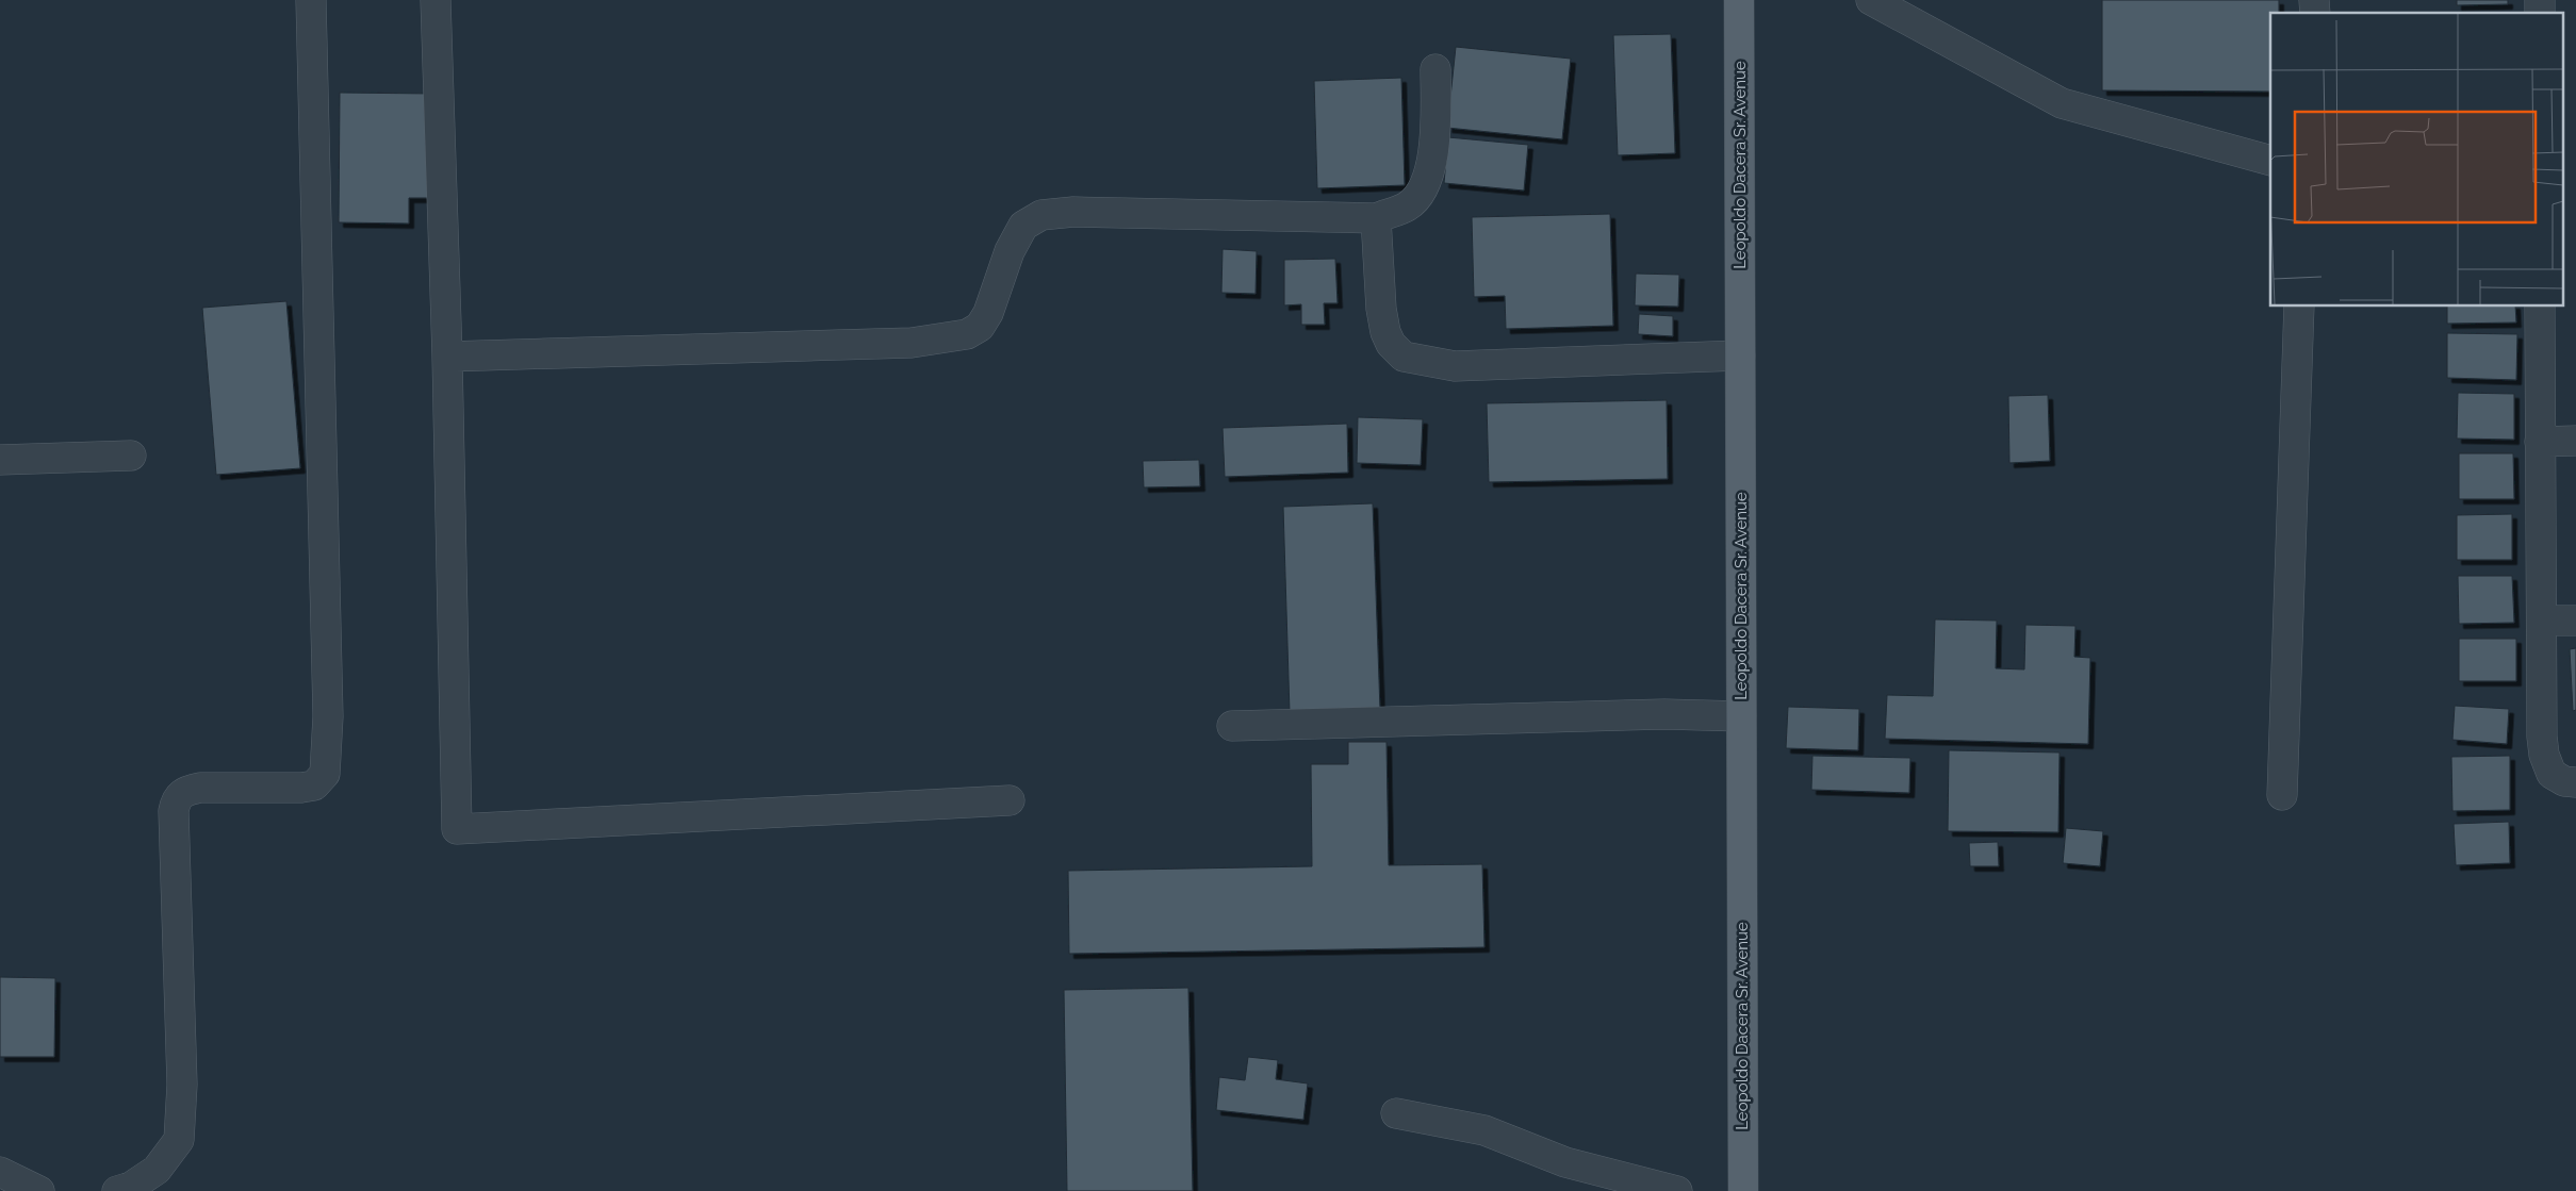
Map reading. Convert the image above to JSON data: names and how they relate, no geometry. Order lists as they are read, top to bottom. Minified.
{"streets":{"main road":["Leopoldo Dacera Sr. Avenue"]}}
